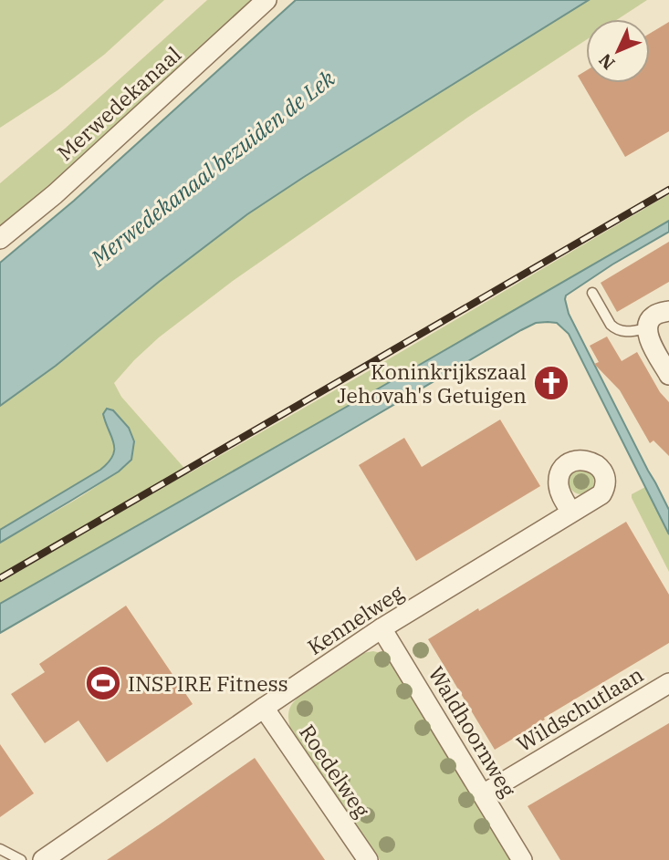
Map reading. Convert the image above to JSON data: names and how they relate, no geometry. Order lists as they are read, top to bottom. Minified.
{"streets":{"street":["Merwedekanaal","Kennelweg","Wildschutlaan","Waldhoornweg","Roedelweg"]},"crossings":[["Kennelweg","Waldhoornweg"],["Kennelweg","Roedelweg"],["Wildschutlaan","Waldhoornweg"]],"water":["Merwedekanaal bezuiden de Lek"],"places":{"church":["Koninkrijkszaal Jehovah's Getuigen"],"sports":["INSPIRE Fitness"]},"north":"bottom left"}
